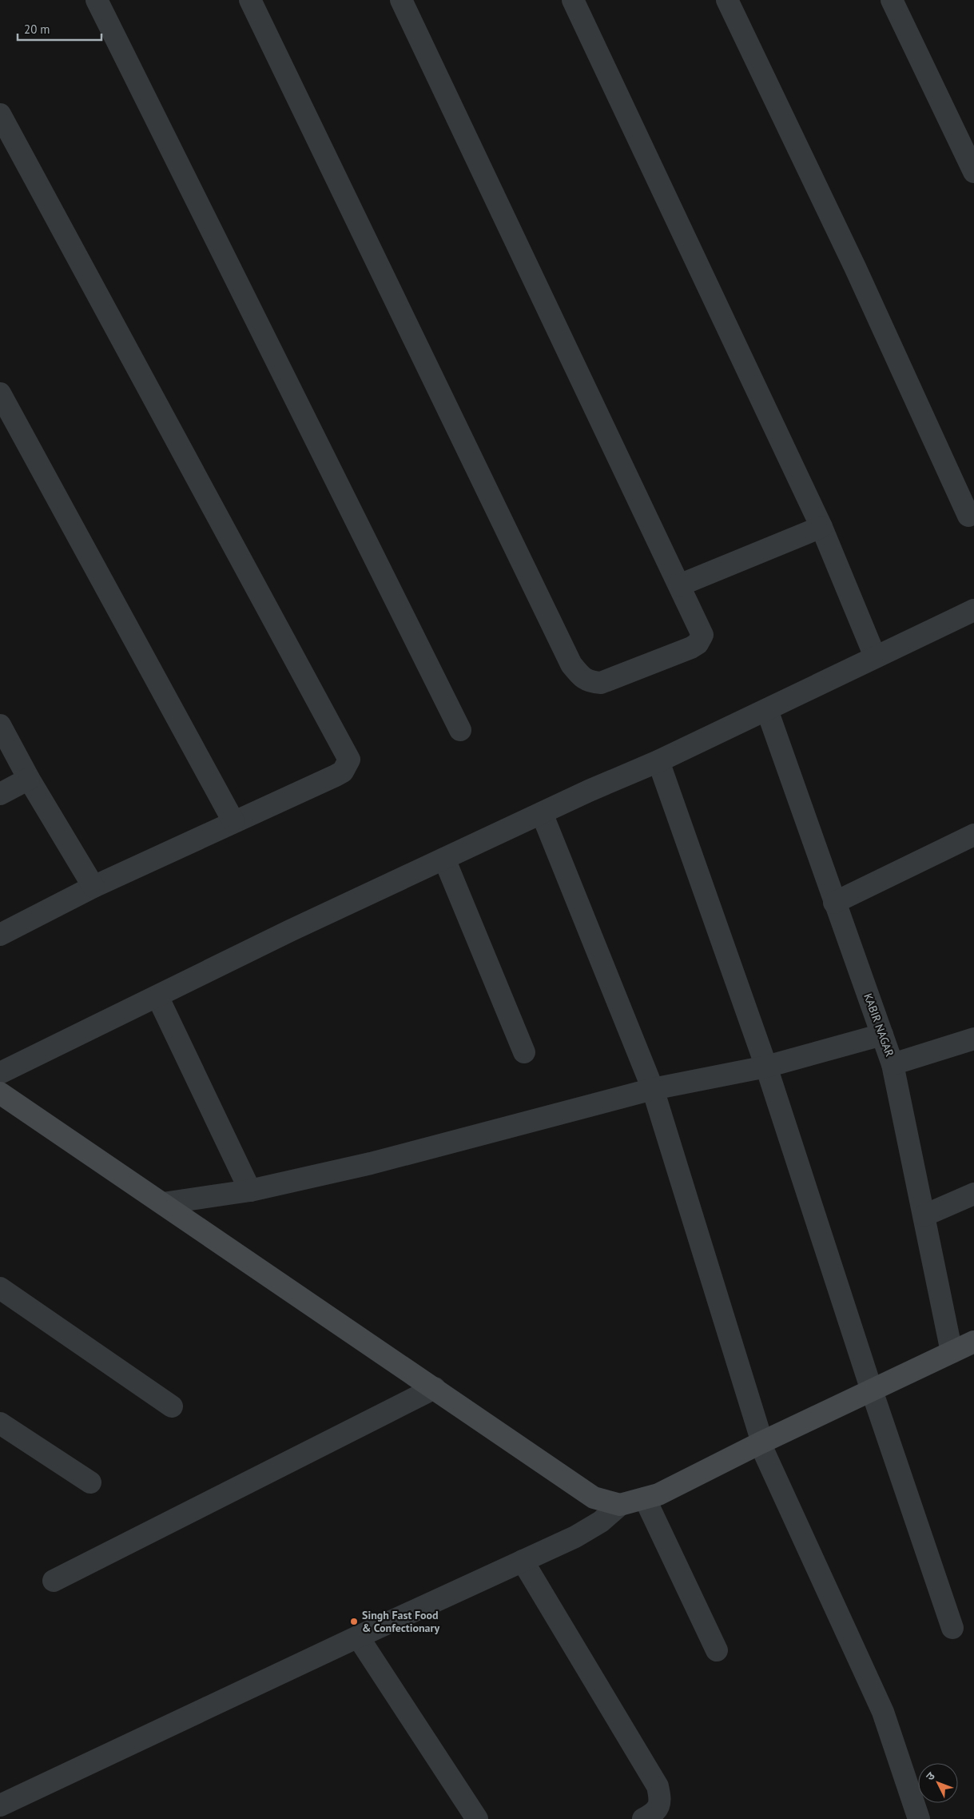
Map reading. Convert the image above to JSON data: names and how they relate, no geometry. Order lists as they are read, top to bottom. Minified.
{"streets":{"street":["KABIR NAGAR"]},"places":["Singh Fast Food & Confectionary"],"scale_bar":"20 m","north":"top left"}
